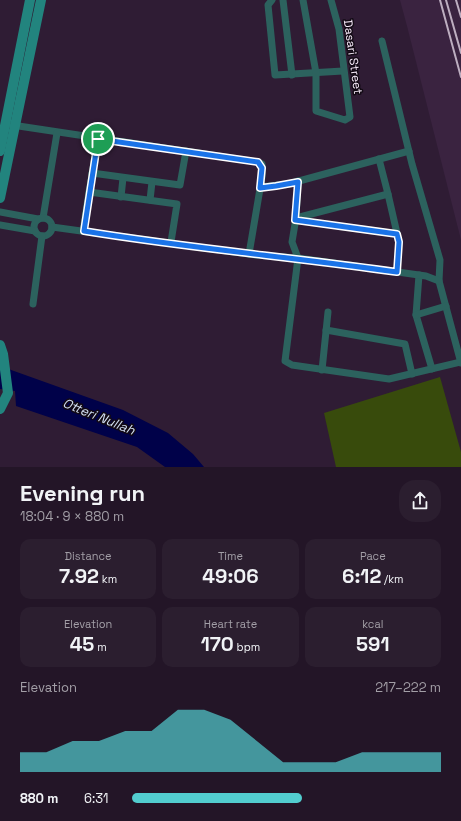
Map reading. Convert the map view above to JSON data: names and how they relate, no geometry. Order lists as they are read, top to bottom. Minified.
{"streets":{"street":["Dasari Street"]},"water":["Otteri Nullah"],"page":{"heading":["Evening run","18:04 · 9 × 880 m"],"stats":[["Distance","7.92 km"],["Time","49:06"],["Pace","6:12 /km"],["Elevation","45 m"],["Heart rate","170 bpm"],["kcal","591"]],"chart":["Elevation","217–222 m"],"list":[{"name":"880 m","note":"6:31"}]}}
